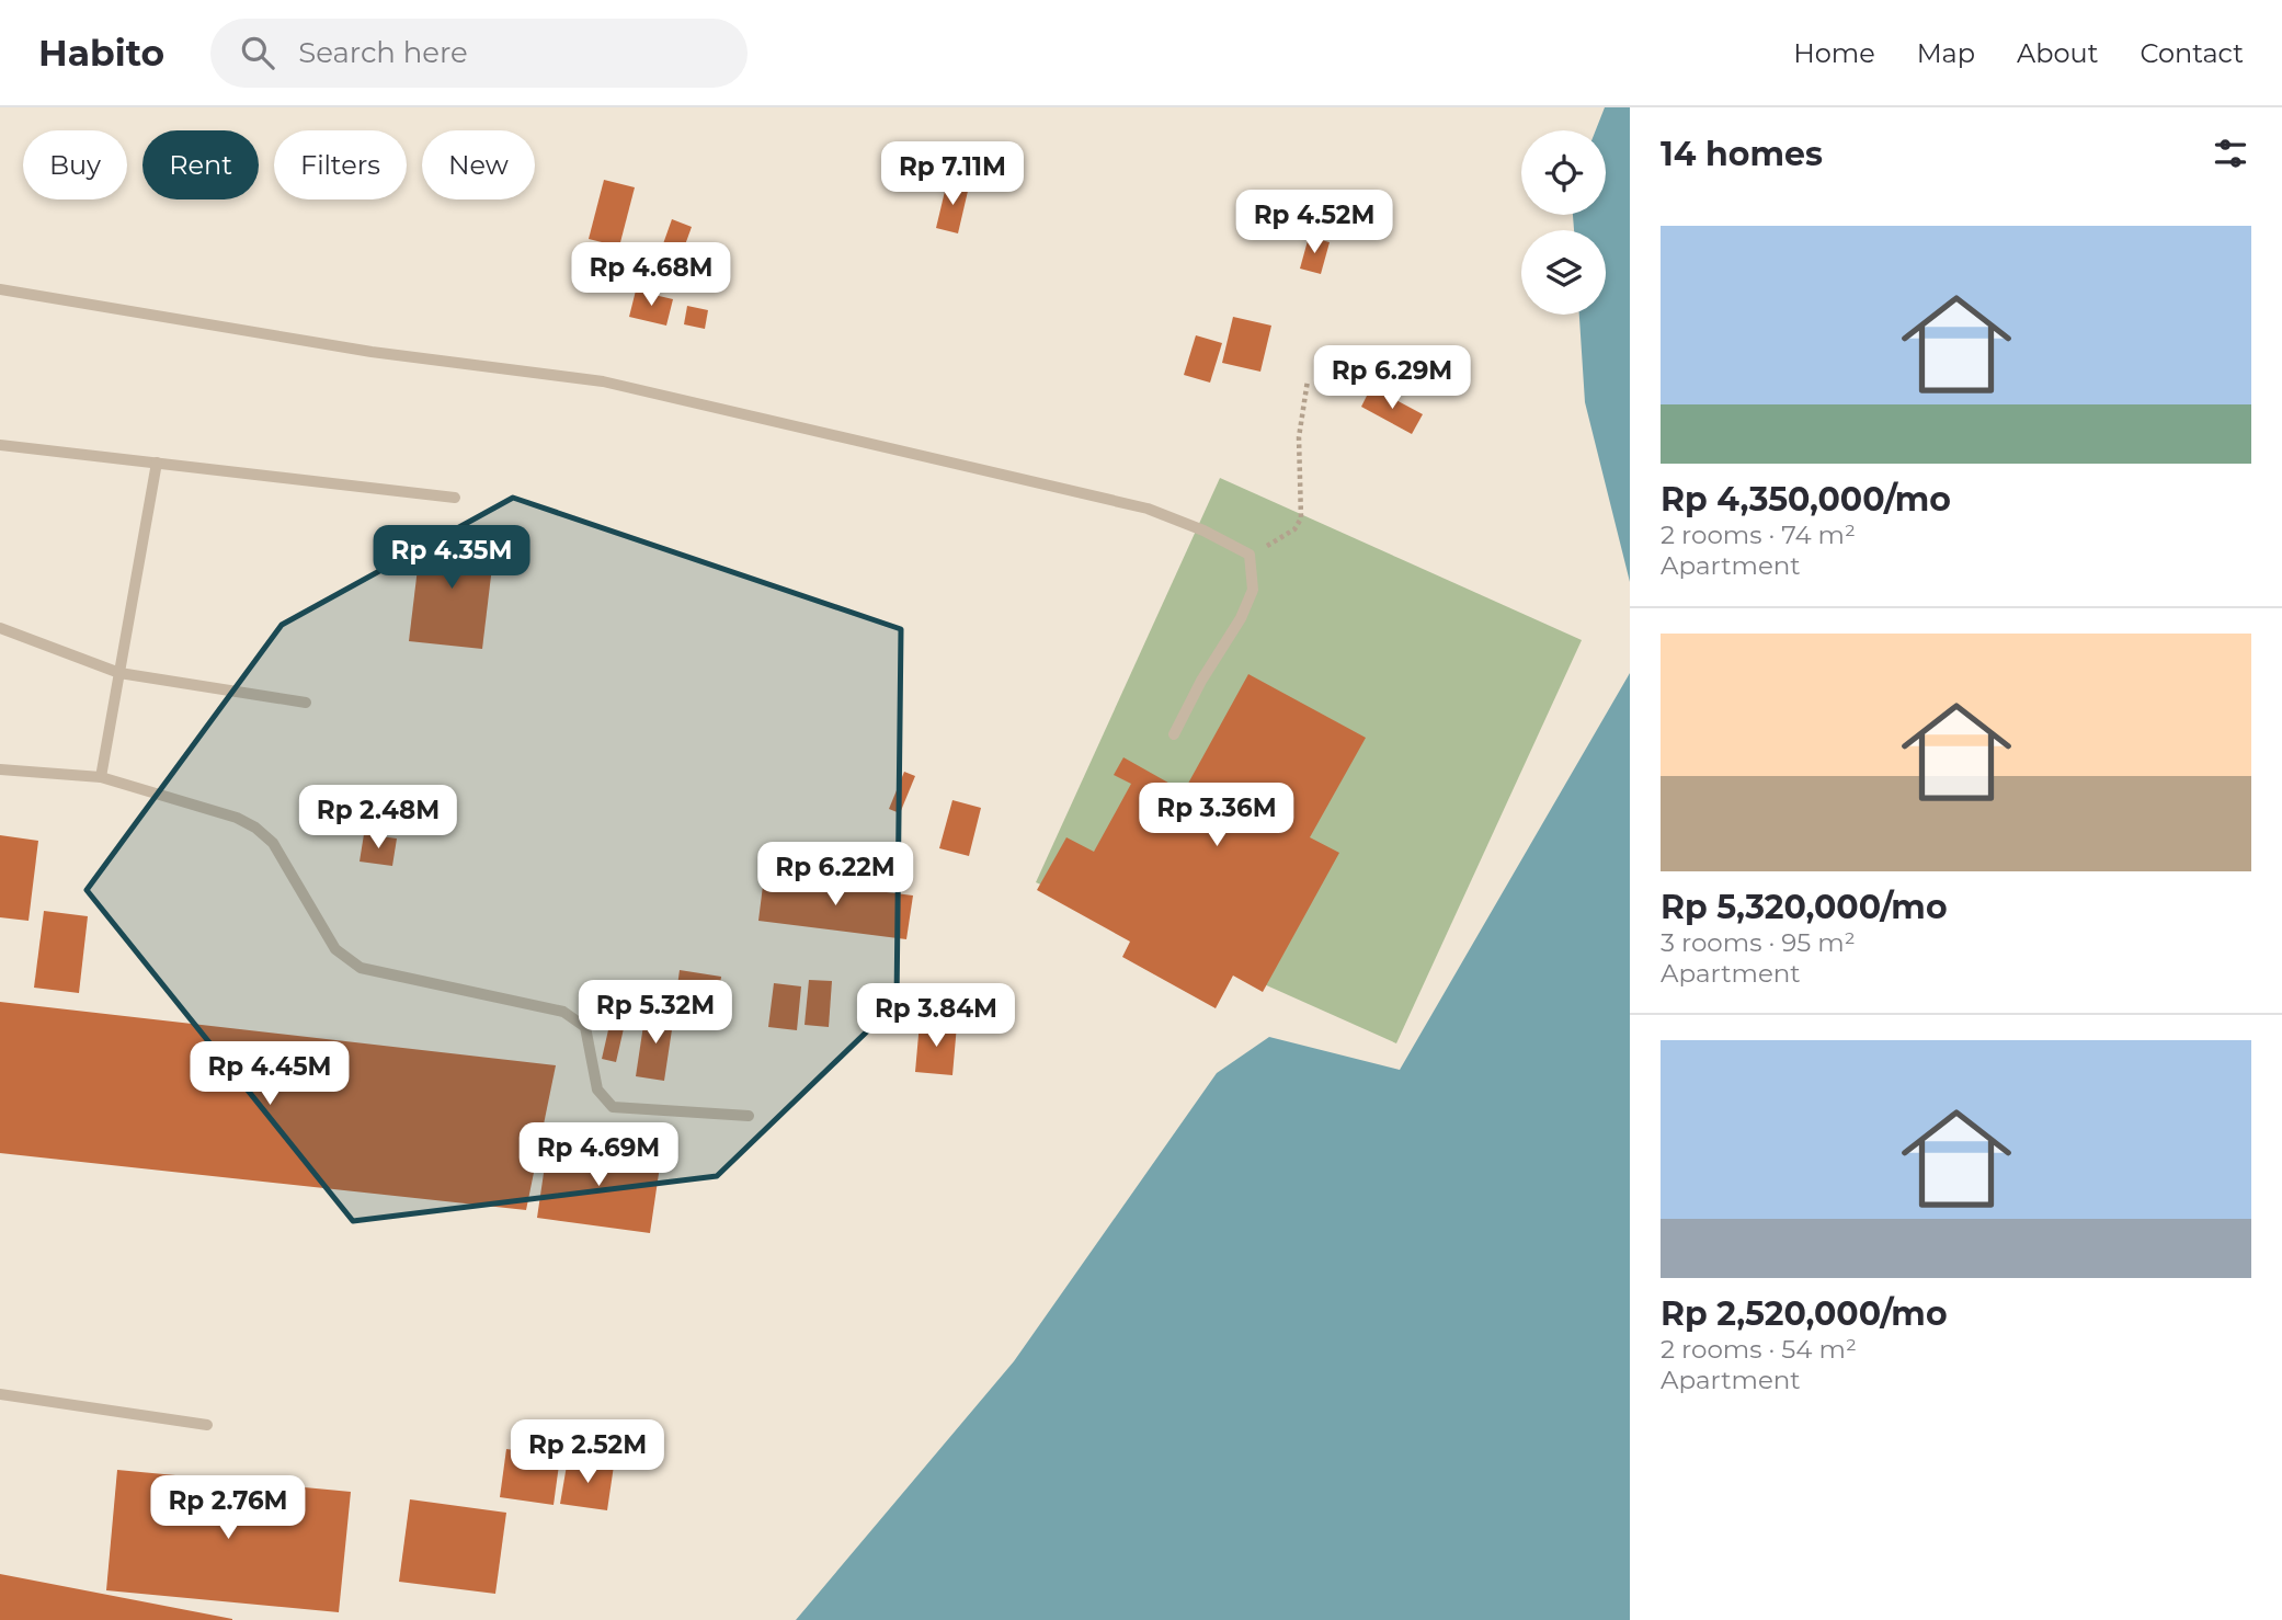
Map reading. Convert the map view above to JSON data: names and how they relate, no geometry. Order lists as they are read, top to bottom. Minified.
{"page":{"header":"Habito","search":"Search here","nav":["Home","Map","About","Contact"],"heading":"14 homes","chip":["Buy","Rent","Filters","New"],"price":["Rp 7.11M","Rp 4.52M","Rp 4.68M","Rp 6.29M","Rp 4.35M","Rp 3.36M","Rp 2.48M","Rp 6.22M","Rp 5.32M","Rp 3.84M","Rp 4.45M","Rp 4.69M","Rp 2.52M","Rp 2.76M"],"list":[{"name":"Rp 4,350,000/mo","note":"2 rooms · 74 m² · Apartment"},{"name":"Rp 5,320,000/mo","note":"3 rooms · 95 m² · Apartment"},{"name":"Rp 2,520,000/mo","note":"2 rooms · 54 m² · Apartment"}]}}
